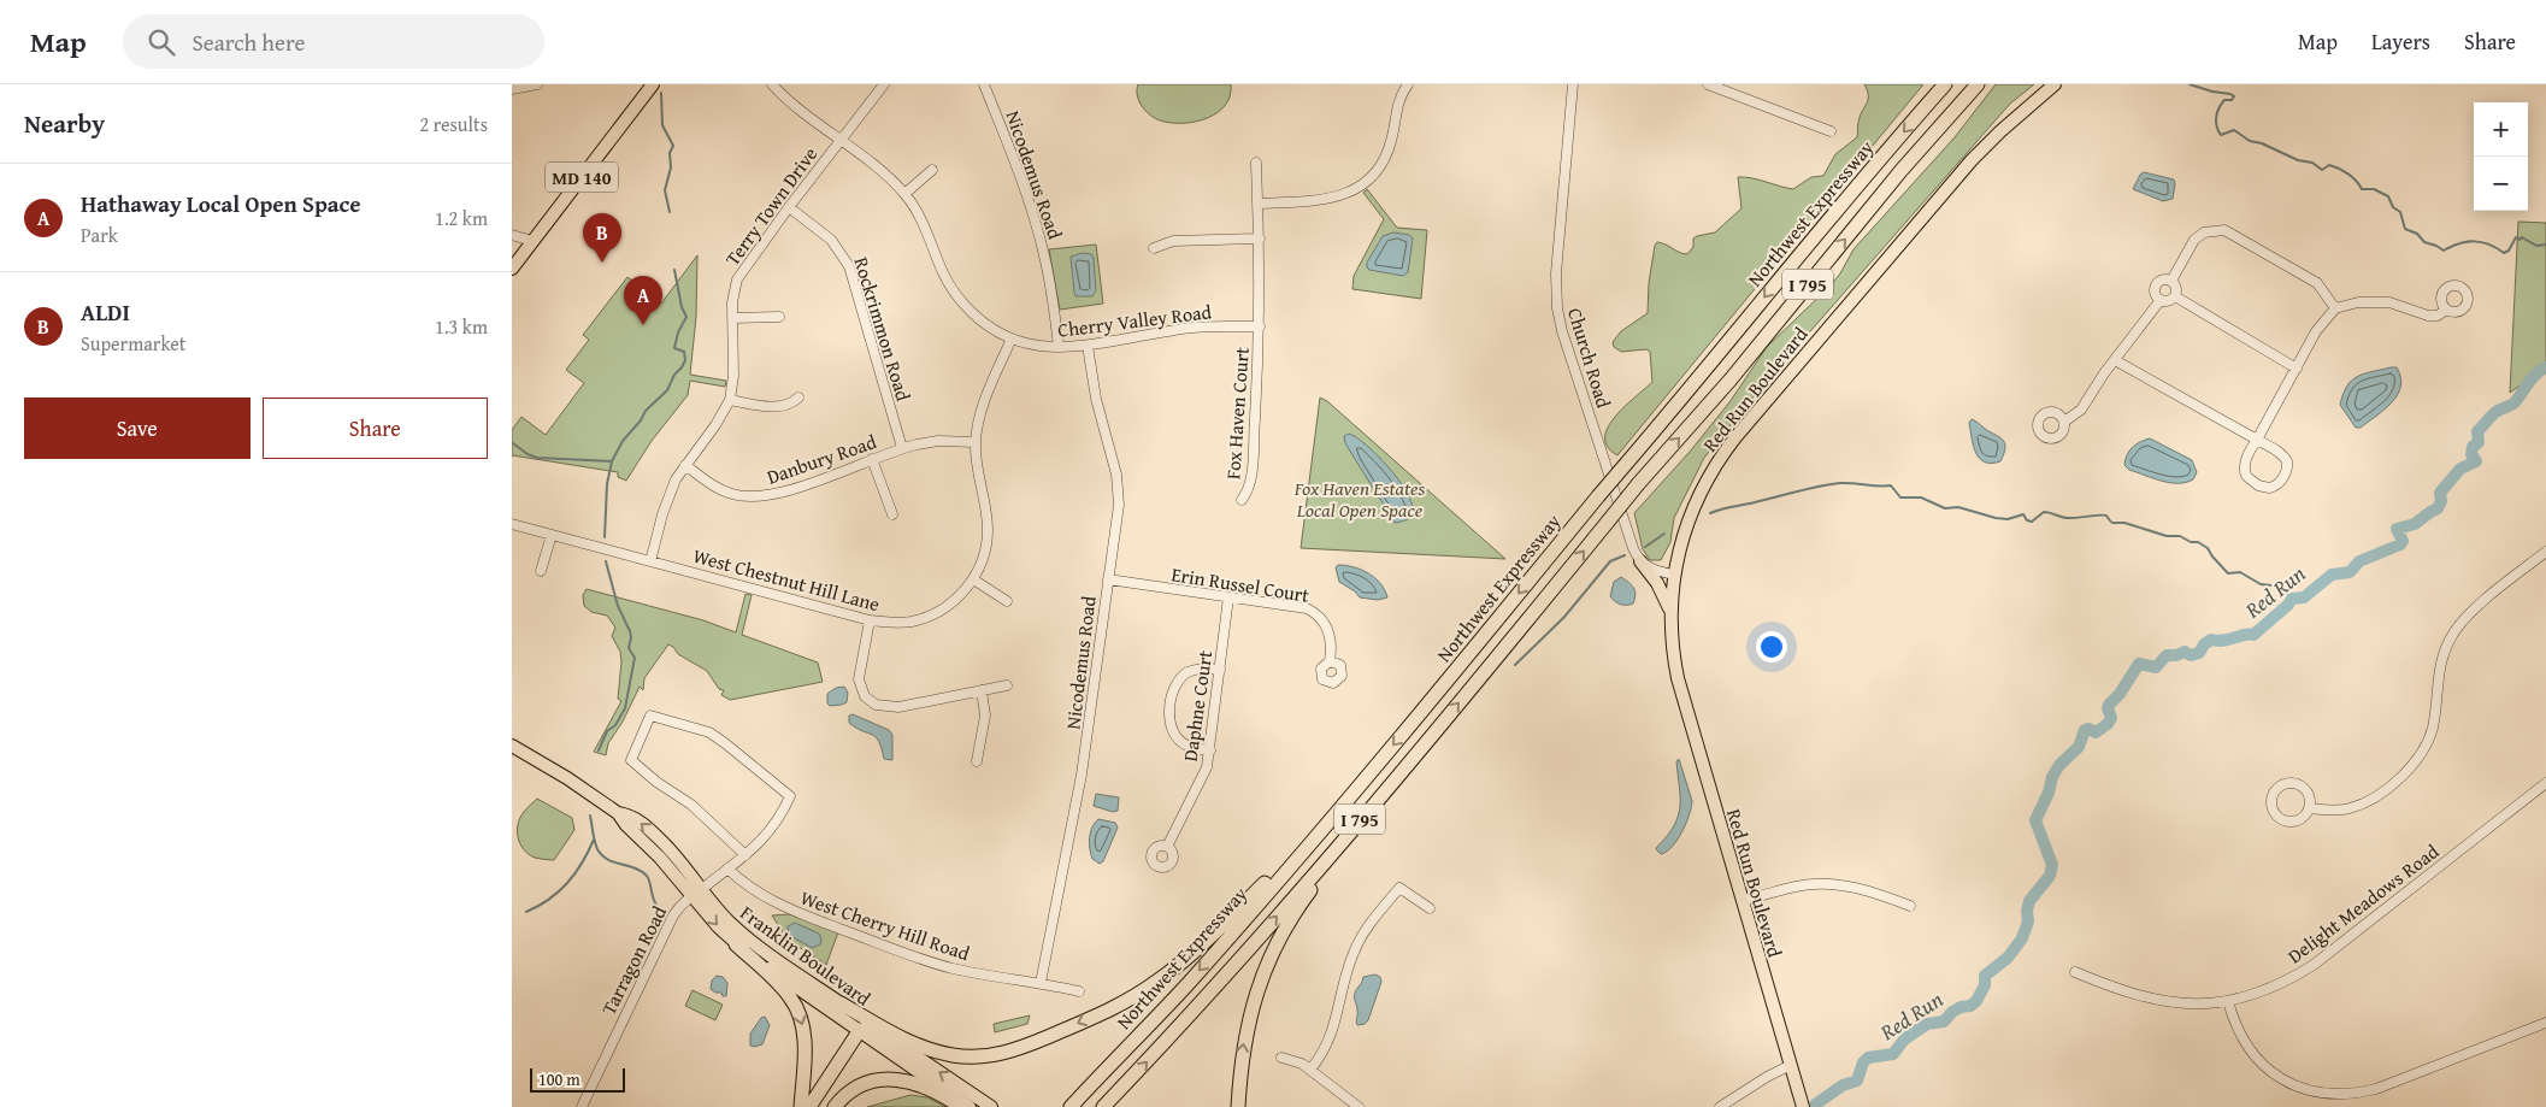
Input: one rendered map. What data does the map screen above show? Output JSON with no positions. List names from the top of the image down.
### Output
{
  "streets": {
    "highway": ["Northwest Expressway", "I 795"],
    "main road": ["MD 140", "Red Run Boulevard", "Franklin Boulevard"],
    "street": [
      "Nicodemus Road",
      "Terry Town Drive",
      "Cherry Valley Road",
      "Rockrimmon Road",
      "Church Road",
      "Fox Haven Court",
      "Danbury Road",
      "West Chestnut Hill Lane",
      "Erin Russel Court",
      "Daphne Court",
      "Delight Meadows Road",
      "West Cherry Hill Road",
      "Tarragon Road"
    ]
  },
  "crossings": [
    ["Nicodemus Road", "Cherry Valley Road"],
    ["Nicodemus Road", "Erin Russel Court"],
    ["Nicodemus Road", "West Cherry Hill Road"],
    ["Terry Town Drive", "Cherry Valley Road"],
    ["Terry Town Drive", "Rockrimmon Road"],
    ["Terry Town Drive", "Danbury Road"],
    ["Terry Town Drive", "West Chestnut Hill Lane"],
    ["Cherry Valley Road", "Fox Haven Court"],
    ["Cherry Valley Road", "West Chestnut Hill Lane"],
    ["Rockrimmon Road", "Danbury Road"],
    ["Danbury Road", "West Chestnut Hill Lane"],
    ["Erin Russel Court", "Daphne Court"],
    ["West Cherry Hill Road", "Tarragon Road"],
    ["Franklin Boulevard", "Tarragon Road"]
  ],
  "water": ["Red Run"],
  "parks": ["Fox Haven Estates Local Open Space"],
  "scale_bar": "100 m",
  "page": {
    "header": "Map",
    "search": "Search here",
    "nav": ["Map", "Layers", "Share"],
    "heading": ["Nearby", "2 results"],
    "map_buttons": ["+", "−"],
    "list": [
      {
        "mark": "A",
        "name": "Hathaway Local Open Space",
        "note": "Park",
        "value": "1.2 km"
      },
      {
        "mark": "B",
        "name": "ALDI",
        "note": "Supermarket",
        "value": "1.3 km"
      }
    ],
    "pins": ["B", "A"],
    "buttons": ["Save", "Share"],
    "scale": "100 m"
  }
}
